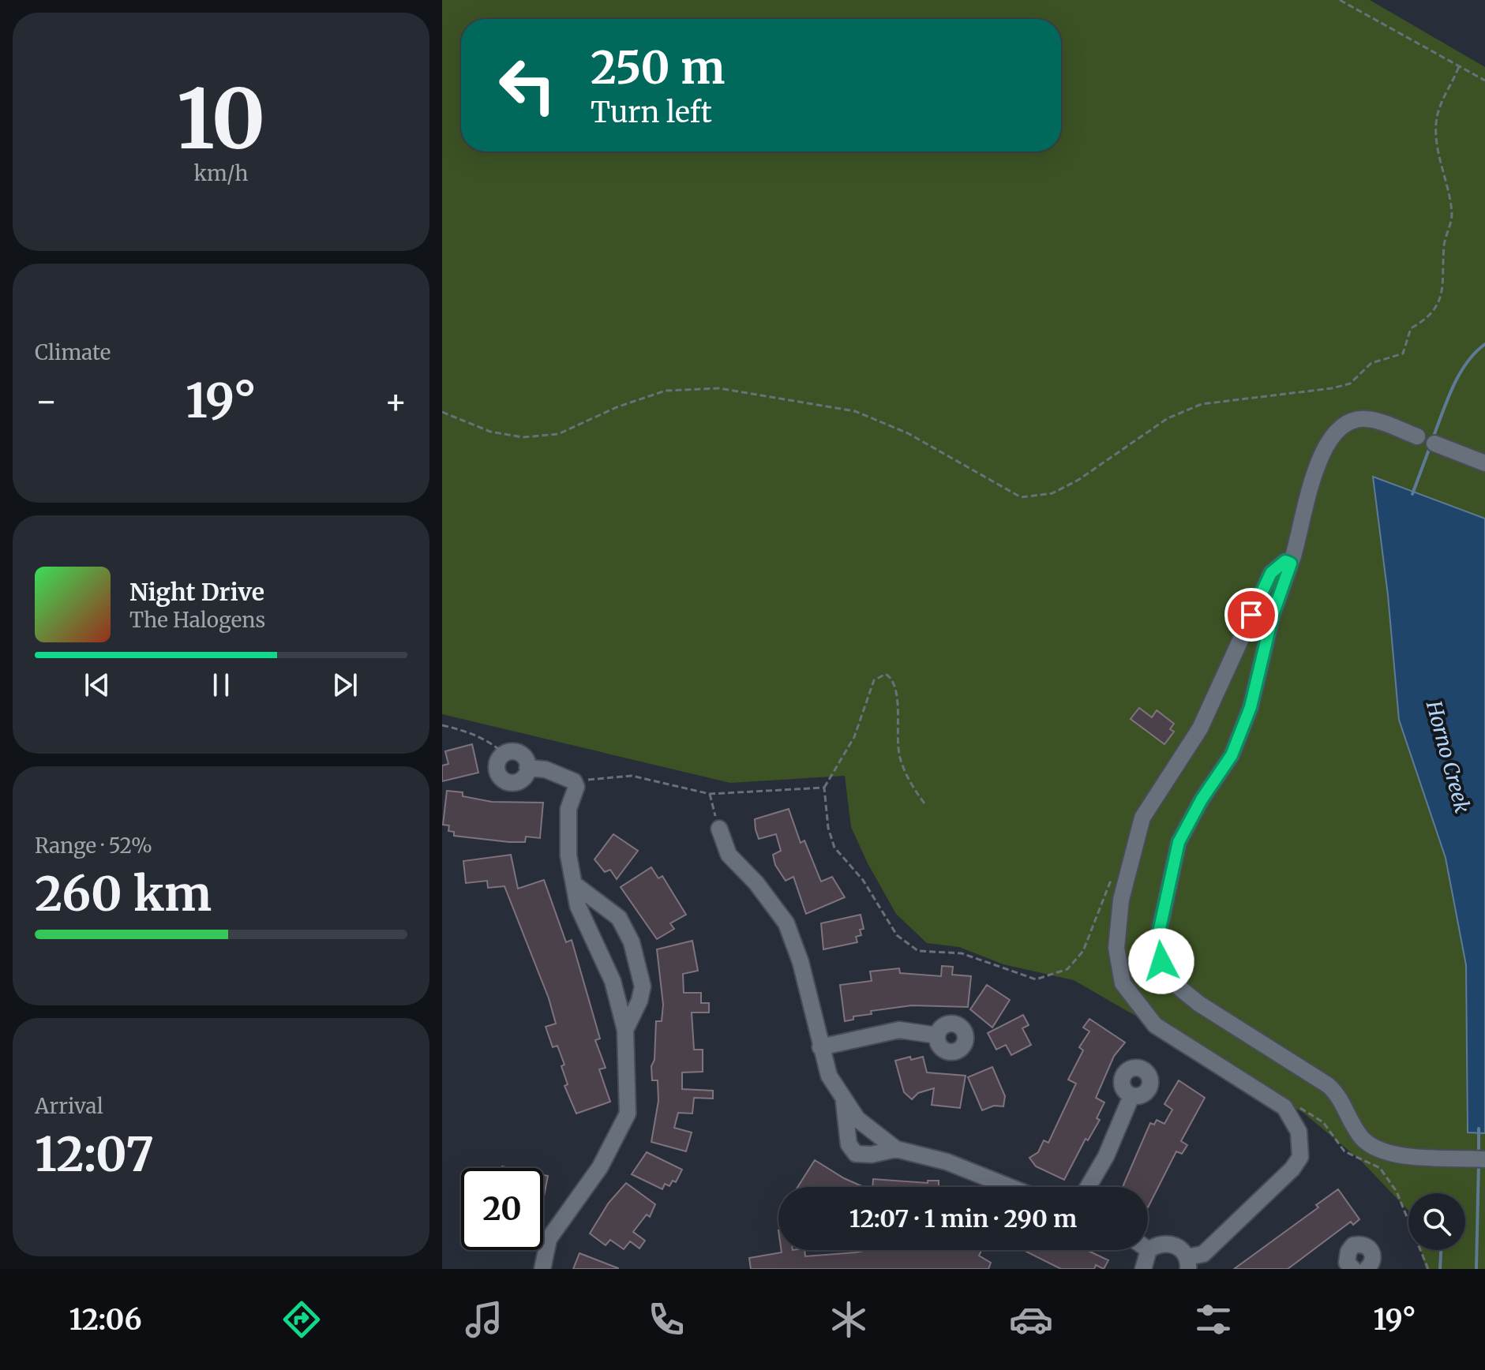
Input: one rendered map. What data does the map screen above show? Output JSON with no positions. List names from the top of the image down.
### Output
{
  "water": ["Horno Creek"],
  "page": {
    "tile": [
      ["10", "km/h"],
      "Climate",
      ["Range · 52%", "260 km"],
      ["Arrival", "12:07"]
    ],
    "turn": ["250 m", "Turn left"],
    "heat": ["−", "19°", "+"],
    "song": ["Night Drive", "The Halogens"],
    "limit": "20",
    "trip": "12:07 · 1 min · 290 m",
    "tabs": ["12:06", "19°"]
  }
}
